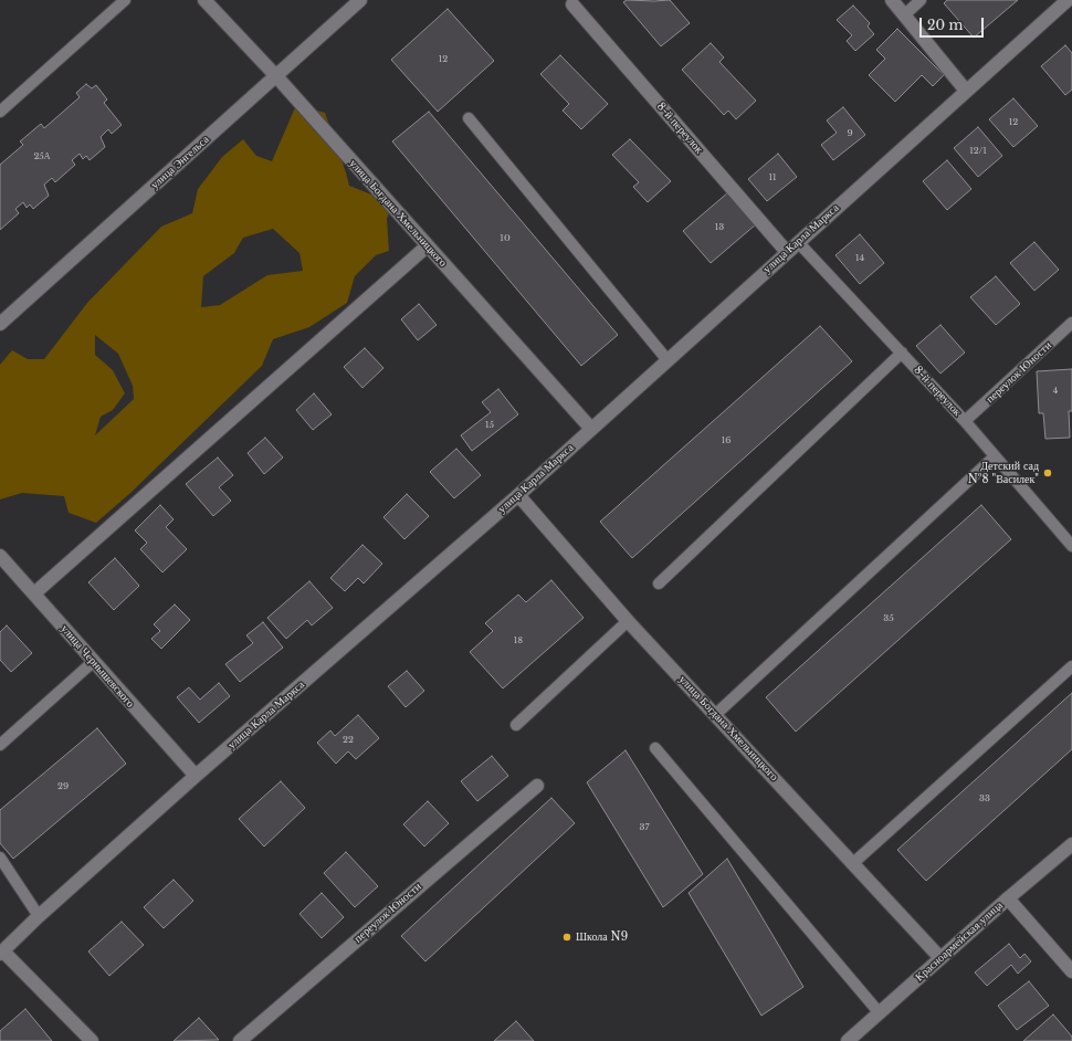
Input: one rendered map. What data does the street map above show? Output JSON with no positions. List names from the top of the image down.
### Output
{
  "streets": {
    "street": [
      "8-й переулок",
      "улица Энгельса",
      "улица Богдана Хмельницкого",
      "улица Карла Маркса",
      "переулок Юности",
      "улица Чернышевского",
      "Красноармейская улица"
    ]
  },
  "crossings": [
    ["8-й переулок", "улица Карла Маркса"],
    ["8-й переулок", "переулок Юности"],
    ["улица Энгельса", "улица Богдана Хмельницкого"],
    ["улица Богдана Хмельницкого", "улица Карла Маркса"],
    ["улица Богдана Хмельницкого", "Красноармейская улица"],
    ["улица Карла Маркса", "улица Чернышевского"]
  ],
  "places": ["Детский сад №8 \"Василек\"", "Школа N9"],
  "house_numbers": [
    "12",
    "12",
    "9",
    "12/1",
    "25А",
    "11",
    "13",
    "10",
    "14",
    "4",
    "15",
    "16",
    "35",
    "18",
    "22",
    "29",
    "33",
    "37"
  ],
  "scale_bar": "20 m"
}
